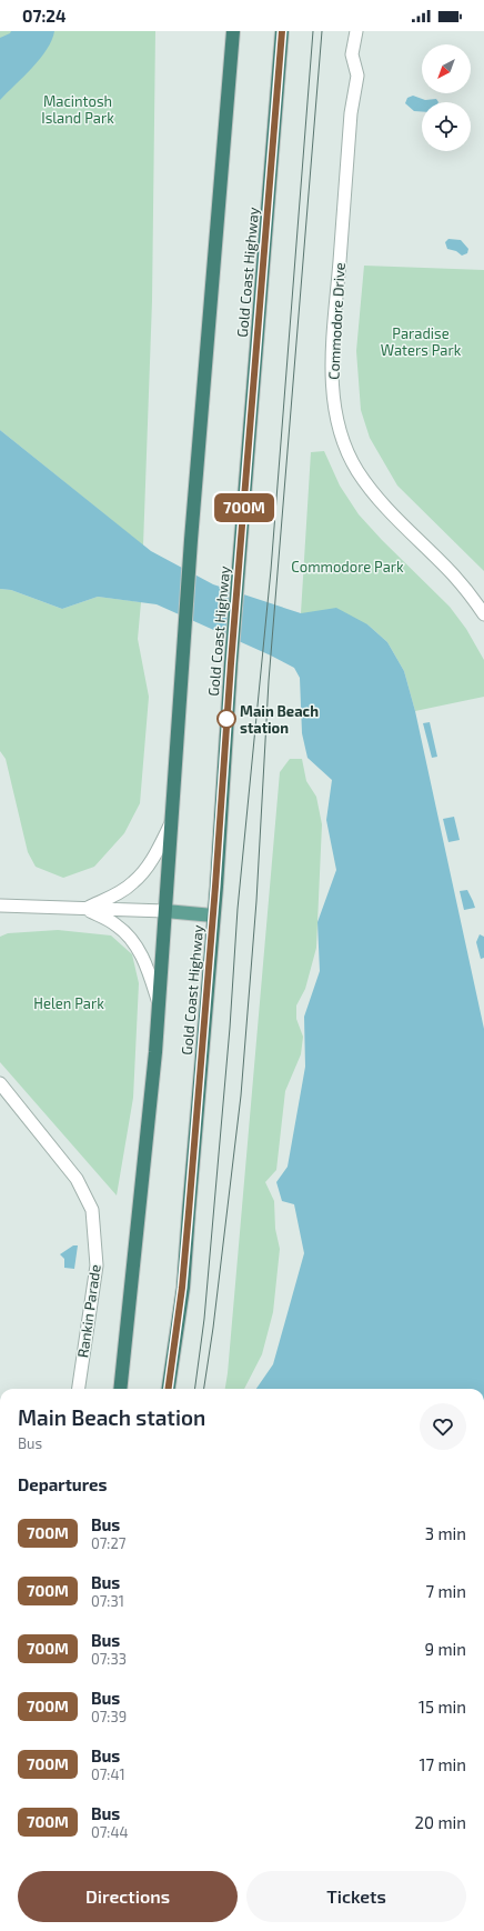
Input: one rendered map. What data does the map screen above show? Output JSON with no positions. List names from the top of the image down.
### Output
{
  "streets": {
    "highway": ["Gold Coast Highway"],
    "street": ["Commodore Drive", "Rankin Parade"]
  },
  "parks": [
    "Macintosh Island Park",
    "Paradise Waters Park",
    "Commodore Park",
    "Helen Park"
  ],
  "places": ["Main Beach station"],
  "lines": ["bus line 700M"],
  "north": "bottom left",
  "page": {
    "status": "07:24",
    "on_map": "700M",
    "heading": [
      ["Main Beach station", "Bus"],
      "Departures"
    ],
    "list": [
      {
        "mark": "700M",
        "name": "Bus",
        "note": "07:27",
        "value": "3 min"
      },
      {
        "mark": "700M",
        "name": "Bus",
        "note": "07:31",
        "value": "7 min"
      },
      {
        "mark": "700M",
        "name": "Bus",
        "note": "07:33",
        "value": "9 min"
      },
      {
        "mark": "700M",
        "name": "Bus",
        "note": "07:39",
        "value": "15 min"
      },
      {
        "mark": "700M",
        "name": "Bus",
        "note": "07:41",
        "value": "17 min"
      },
      {
        "mark": "700M",
        "name": "Bus",
        "note": "07:44",
        "value": "20 min"
      }
    ],
    "buttons": ["Directions", "Tickets"]
  }
}
